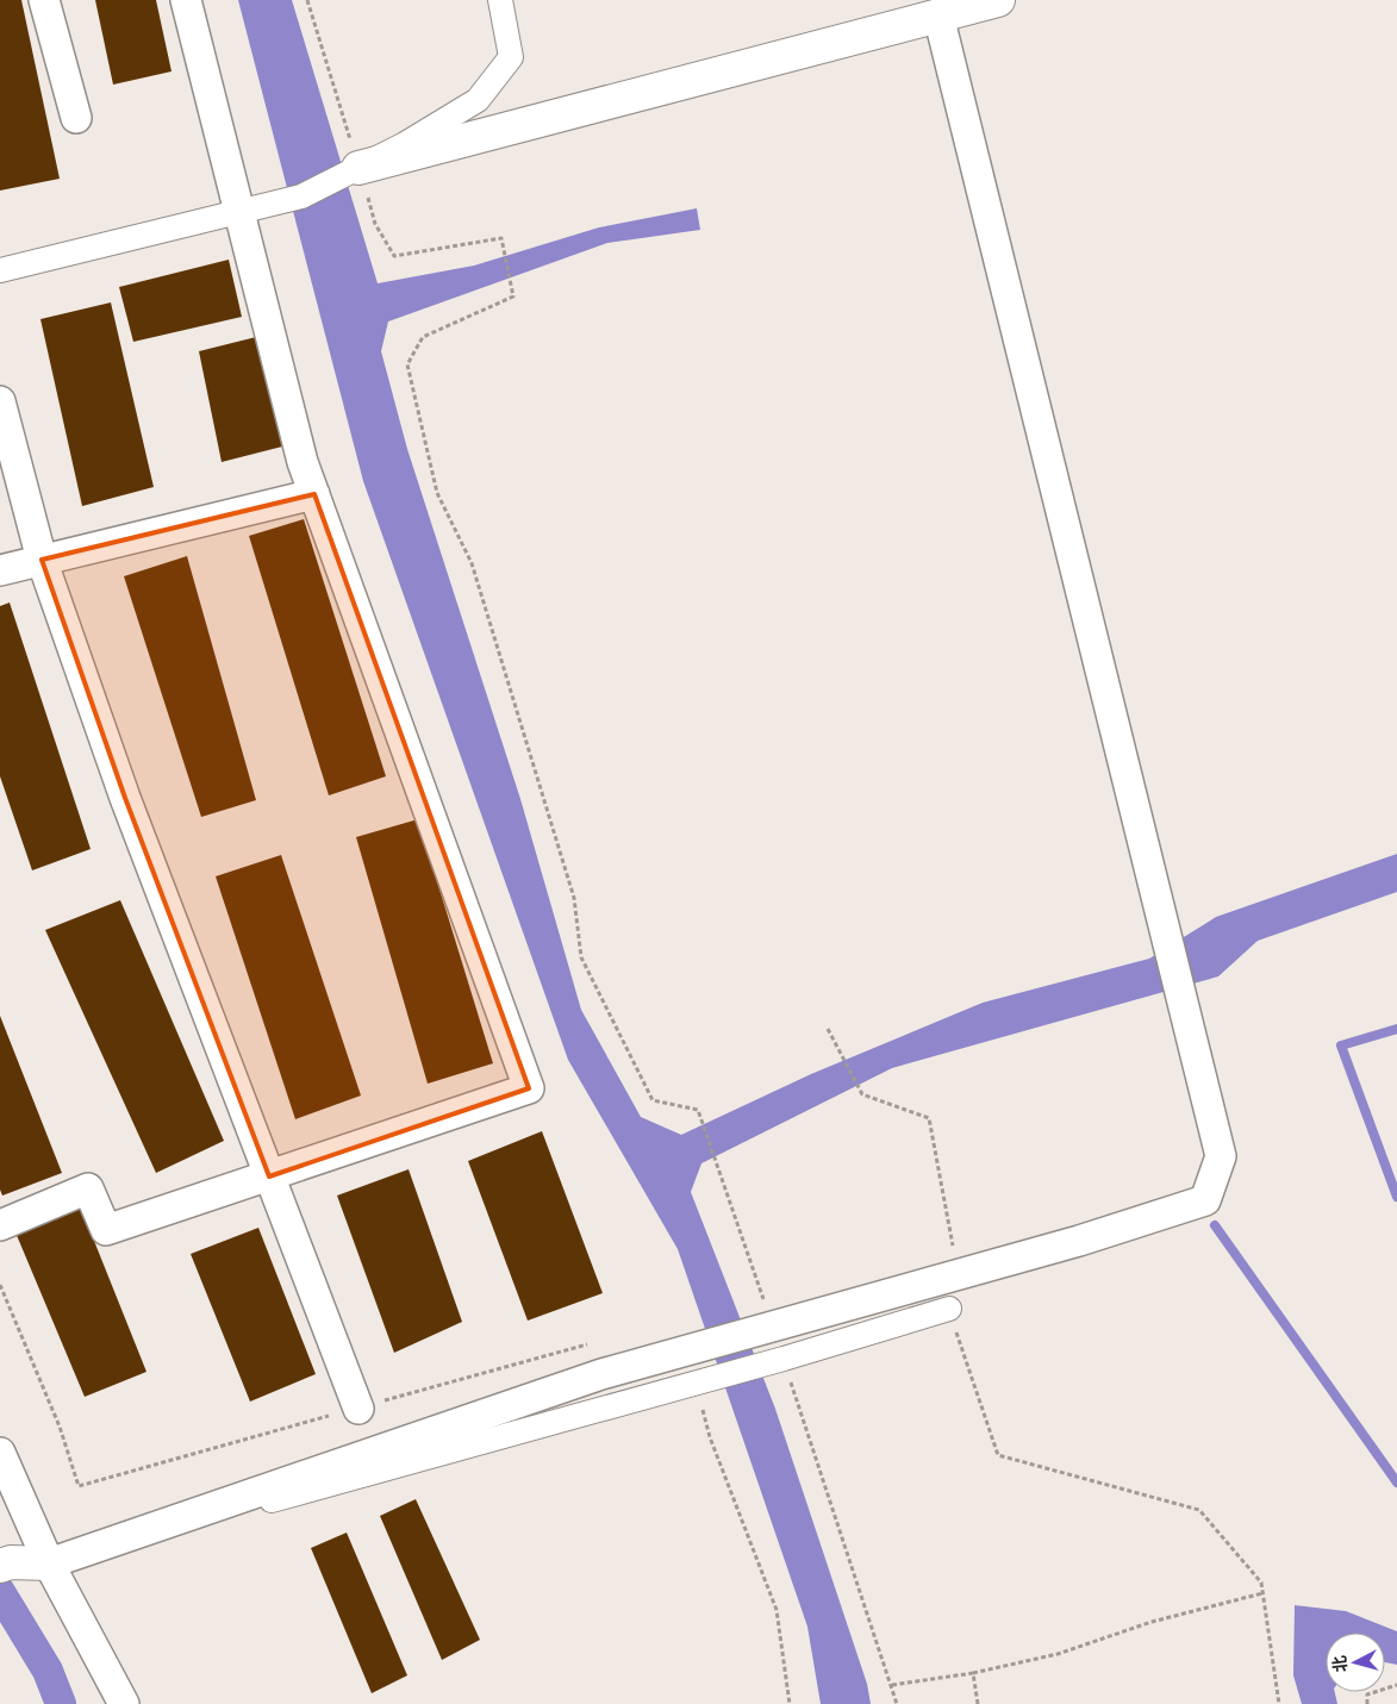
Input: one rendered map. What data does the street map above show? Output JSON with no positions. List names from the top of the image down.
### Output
{
  "north": "left"
}
